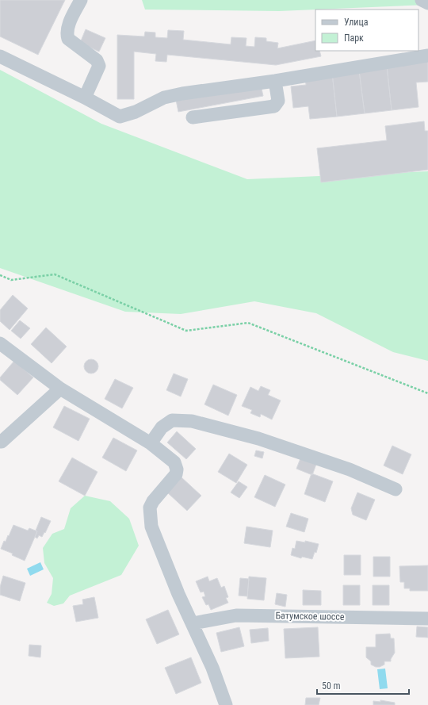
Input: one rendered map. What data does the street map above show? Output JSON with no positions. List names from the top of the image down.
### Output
{
  "streets": {
    "street": ["Батумское шоссе"]
  },
  "legend": ["Улица", "Парк"],
  "scale_bar": "50 m"
}
